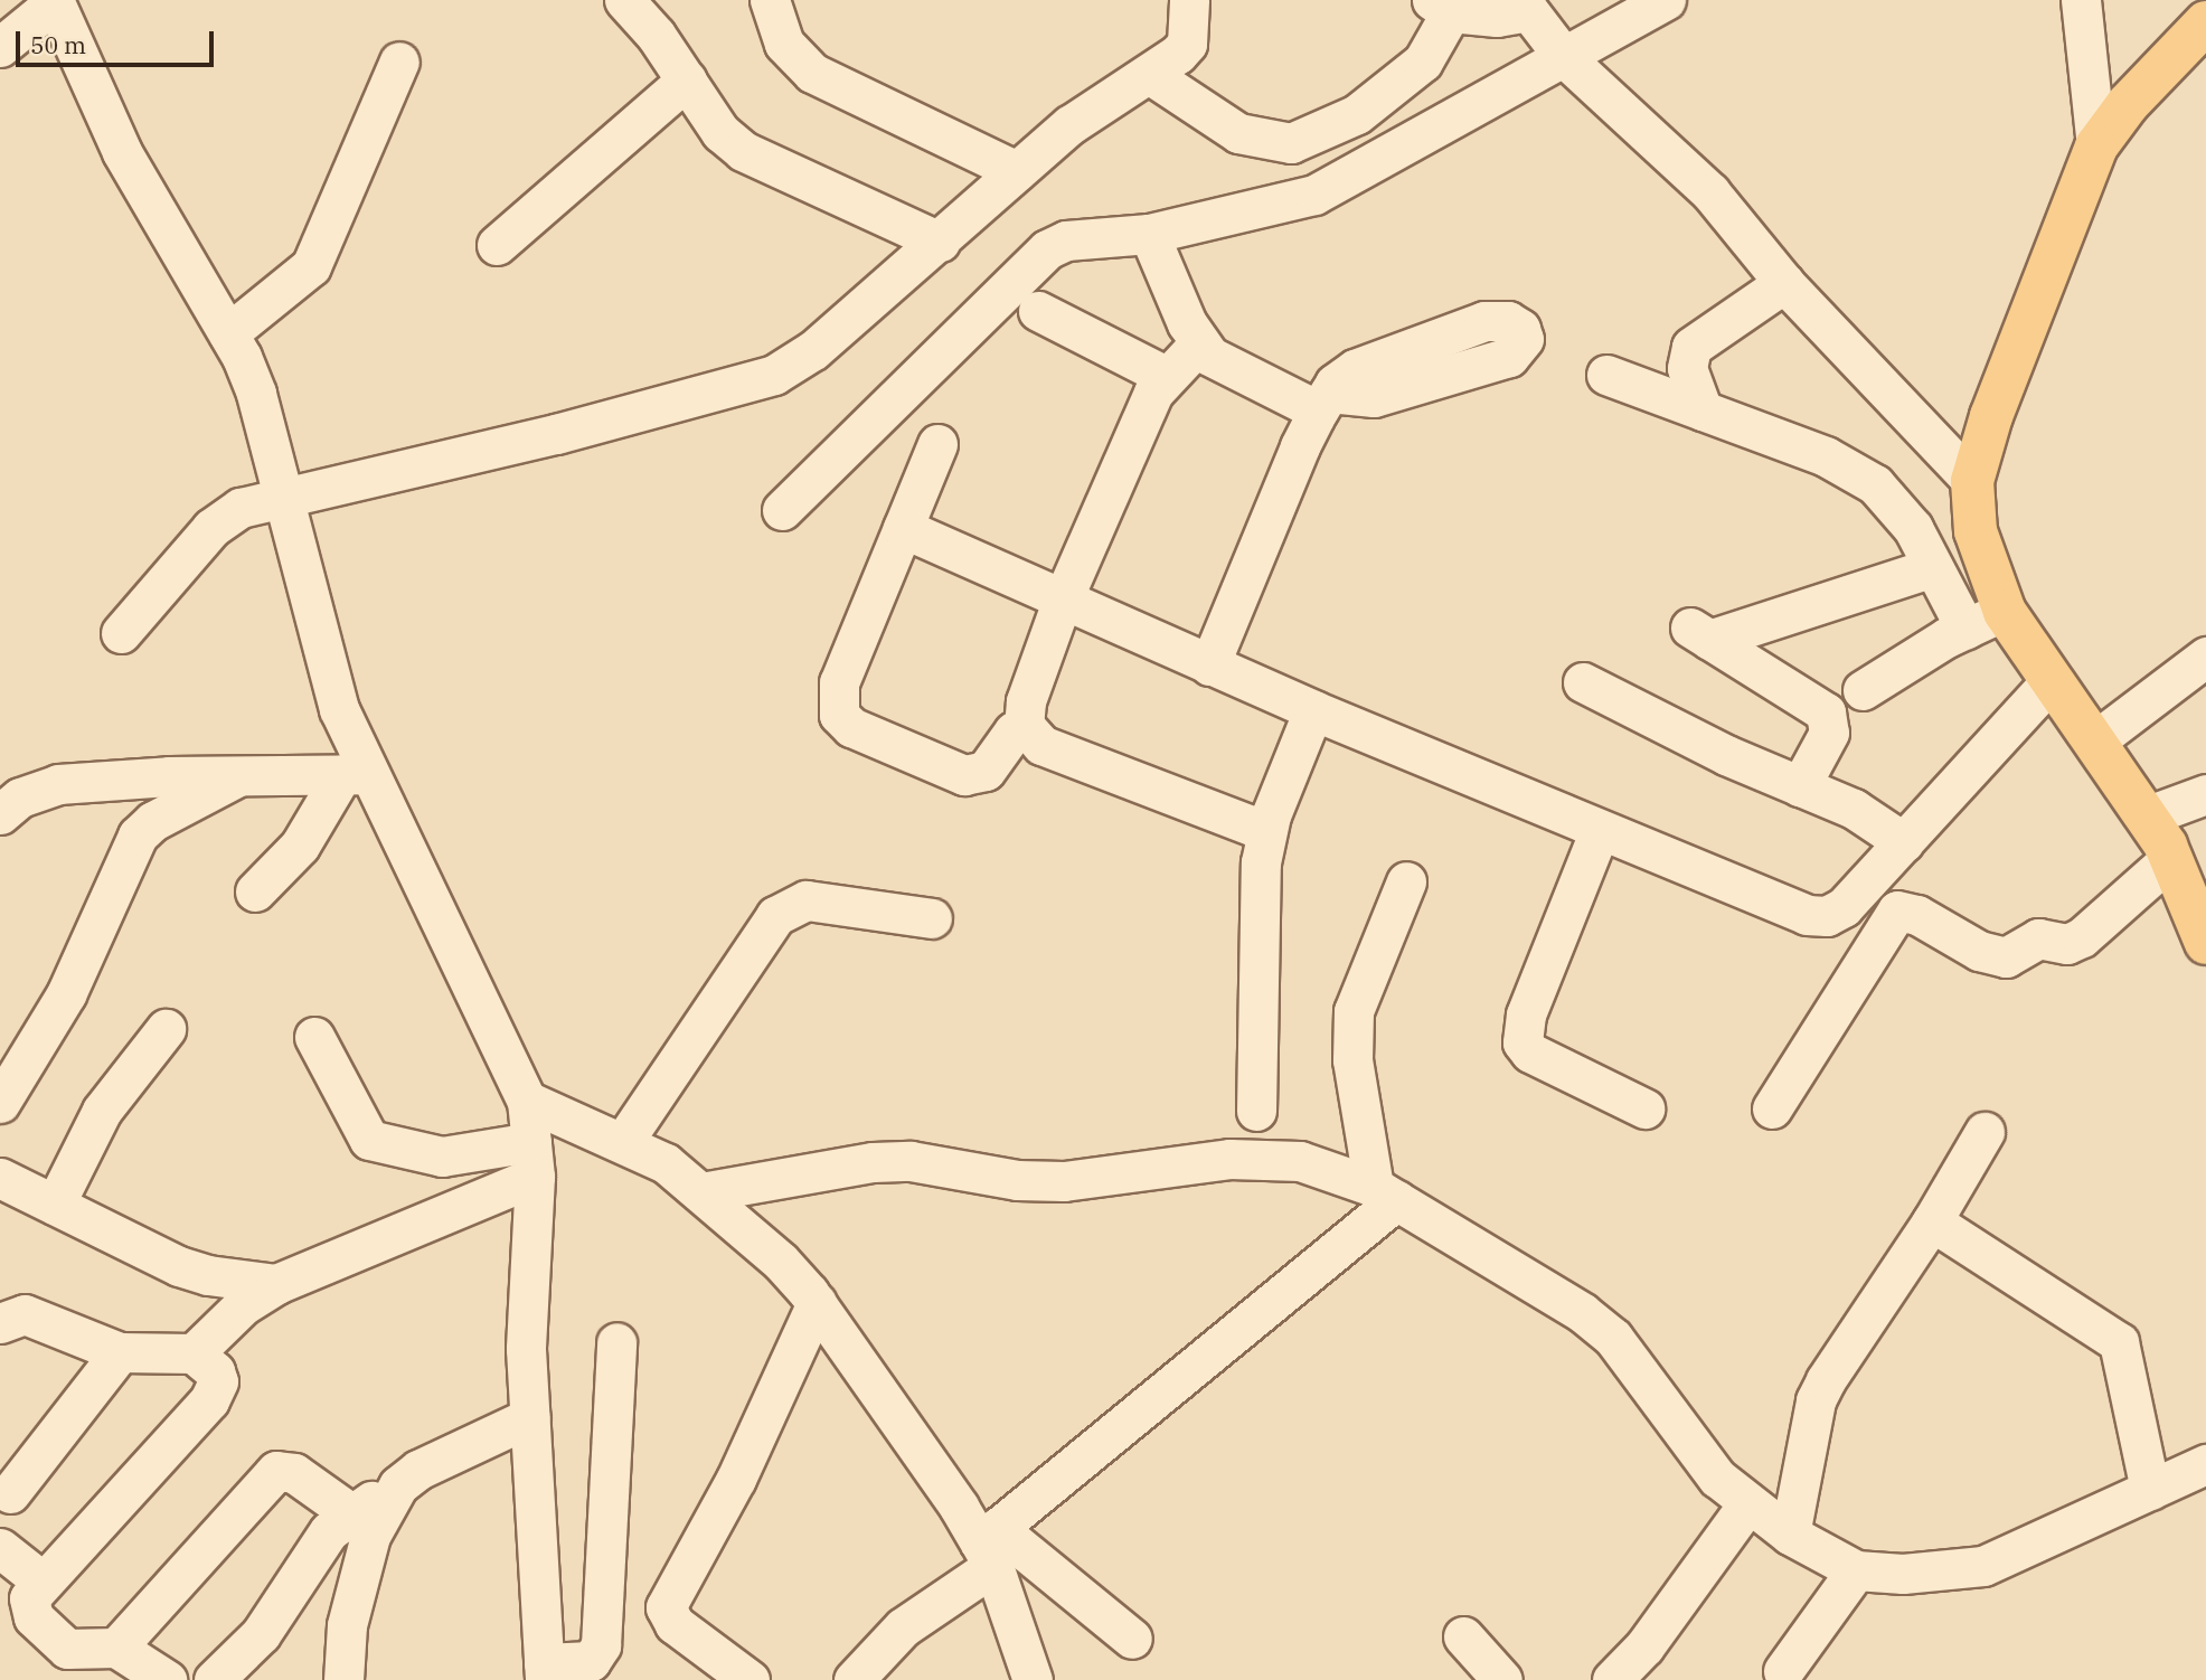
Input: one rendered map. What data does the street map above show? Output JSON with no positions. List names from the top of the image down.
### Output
{
  "scale_bar": "50 m"
}
